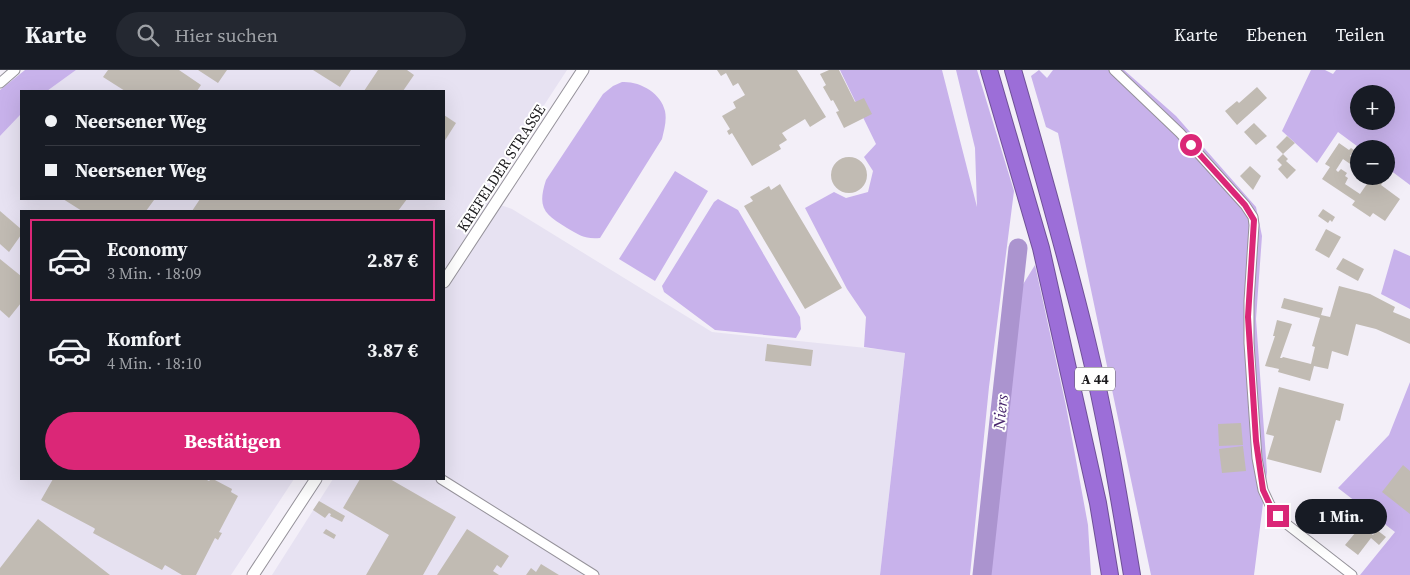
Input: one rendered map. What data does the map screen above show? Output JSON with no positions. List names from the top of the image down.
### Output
{
  "streets": {
    "highway": ["A 44"],
    "street": ["KREFELDER STRASSE"]
  },
  "water": ["Niers"],
  "page": {
    "header": "Karte",
    "search": "Hier suchen",
    "nav": ["Karte", "Ebenen", "Teilen"],
    "map_buttons": ["+", "−"],
    "banner": ["Neersener Weg", "Neersener Weg"],
    "list": [
      {
        "name": "Economy",
        "note": "3 Min. · 18:09",
        "value": "2.87 €"
      },
      {
        "name": "Komfort",
        "note": "4 Min. · 18:10",
        "value": "3.87 €"
      }
    ],
    "buttons": "Bestätigen",
    "bubble": "1 Min."
  }
}
